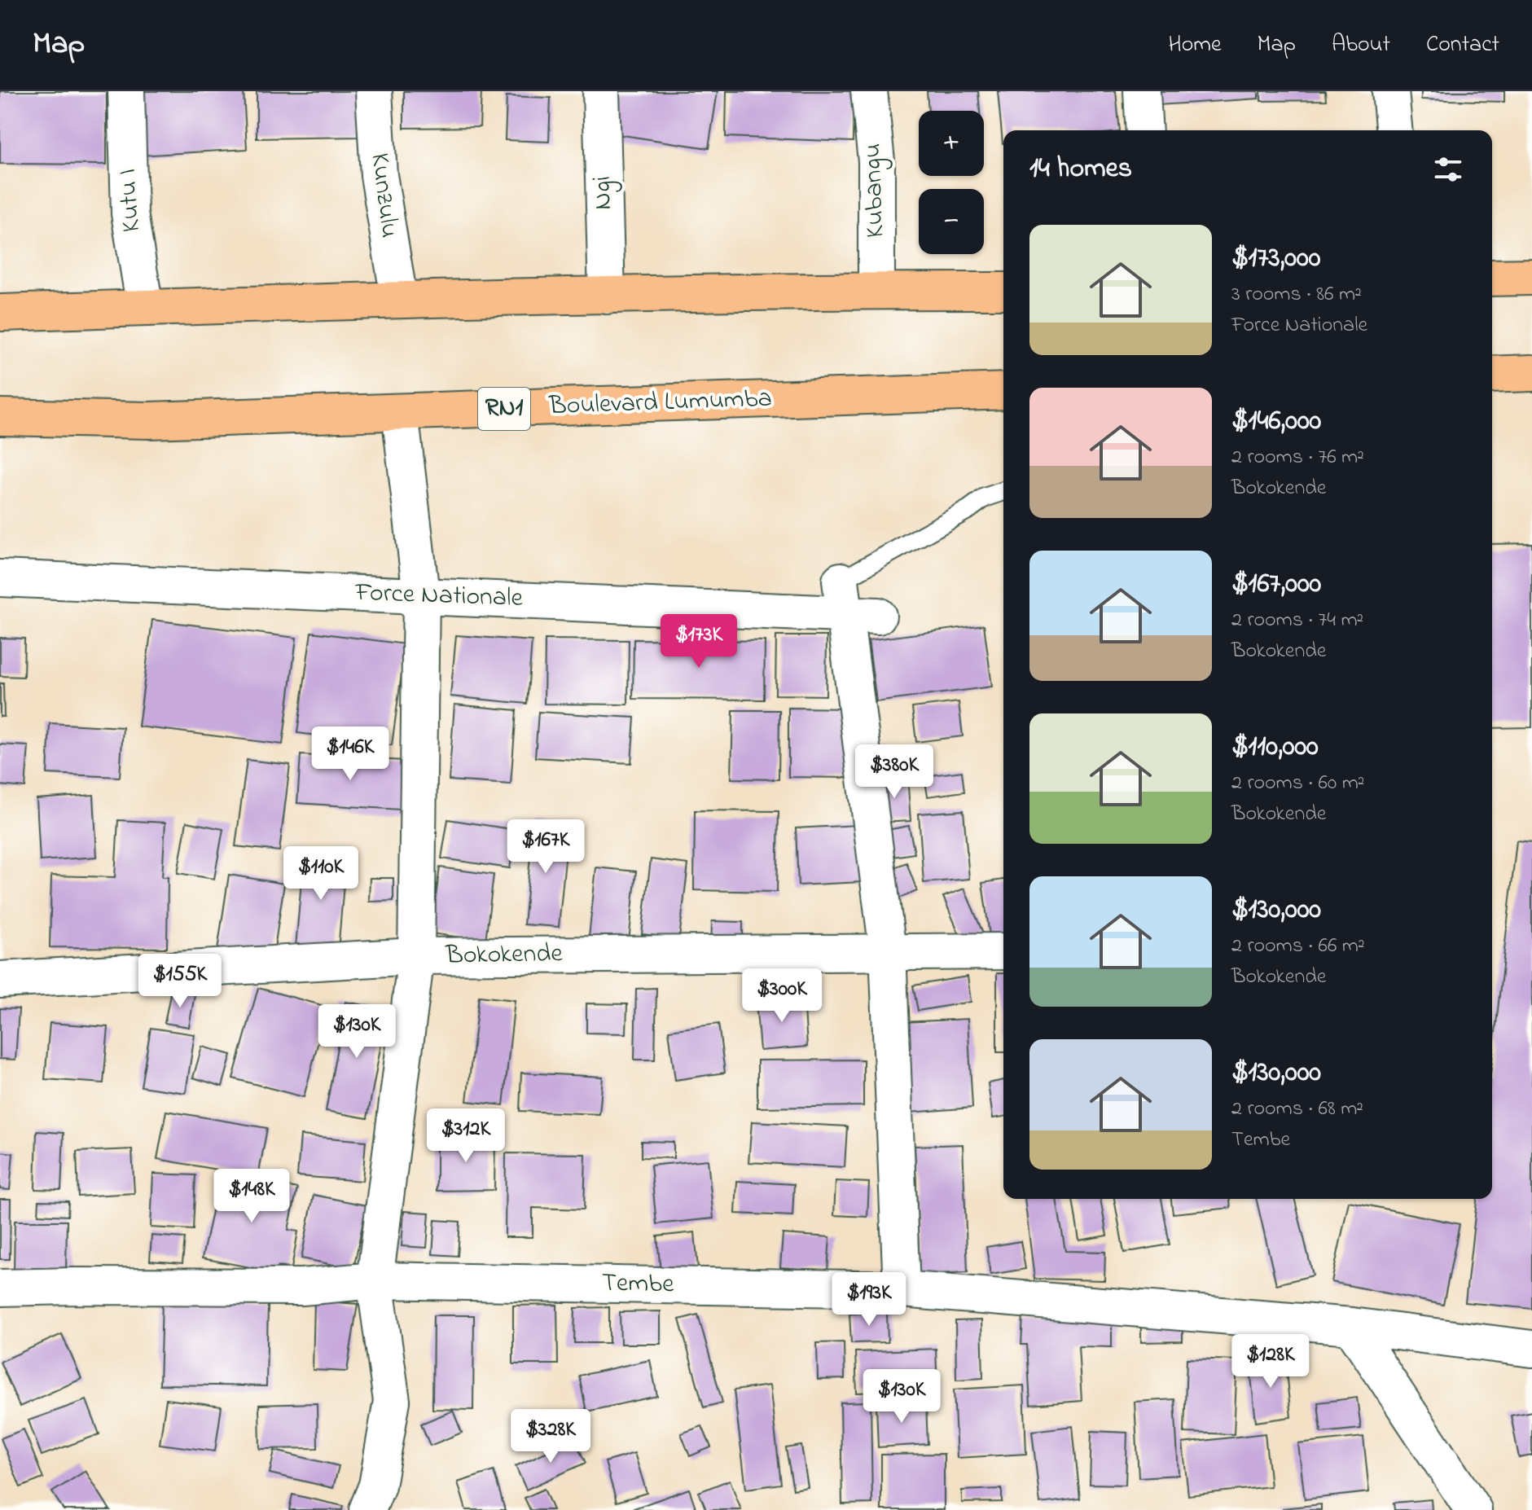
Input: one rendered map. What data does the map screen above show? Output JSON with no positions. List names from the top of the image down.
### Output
{
  "streets": {
    "highway": ["Boulevard Lumumba", "RN1"],
    "street": [
      "Kubangu",
      "Ngi",
      "Kunzulu",
      "Kutu I",
      "Force Nationale",
      "Bokokende",
      "Tembe"
    ]
  },
  "page": {
    "header": "Map",
    "nav": [
      "Home",
      "Map",
      "About",
      "Contact"
    ],
    "map_buttons": ["+", "−"],
    "heading": "14 homes",
    "list": [
      {
        "name": "$173,000",
        "note": "3 rooms · 86 m² · Force Nationale"
      },
      {
        "name": "$146,000",
        "note": "2 rooms · 76 m² · Bokokende"
      },
      {
        "name": "$167,000",
        "note": "2 rooms · 74 m² · Bokokende"
      },
      {
        "name": "$110,000",
        "note": "2 rooms · 60 m² · Bokokende"
      },
      {
        "name": "$130,000",
        "note": "2 rooms · 66 m² · Bokokende"
      },
      {
        "name": "$130,000",
        "note": "2 rooms · 68 m² · Tembe"
      }
    ],
    "price": [
      "$173K",
      "$146K",
      "$380K",
      "$167K",
      "$110K",
      "$155K",
      "$300K",
      "$130K",
      "$312K",
      "$148K",
      "$193K",
      "$128K",
      "$130K",
      "$328K"
    ]
  }
}
